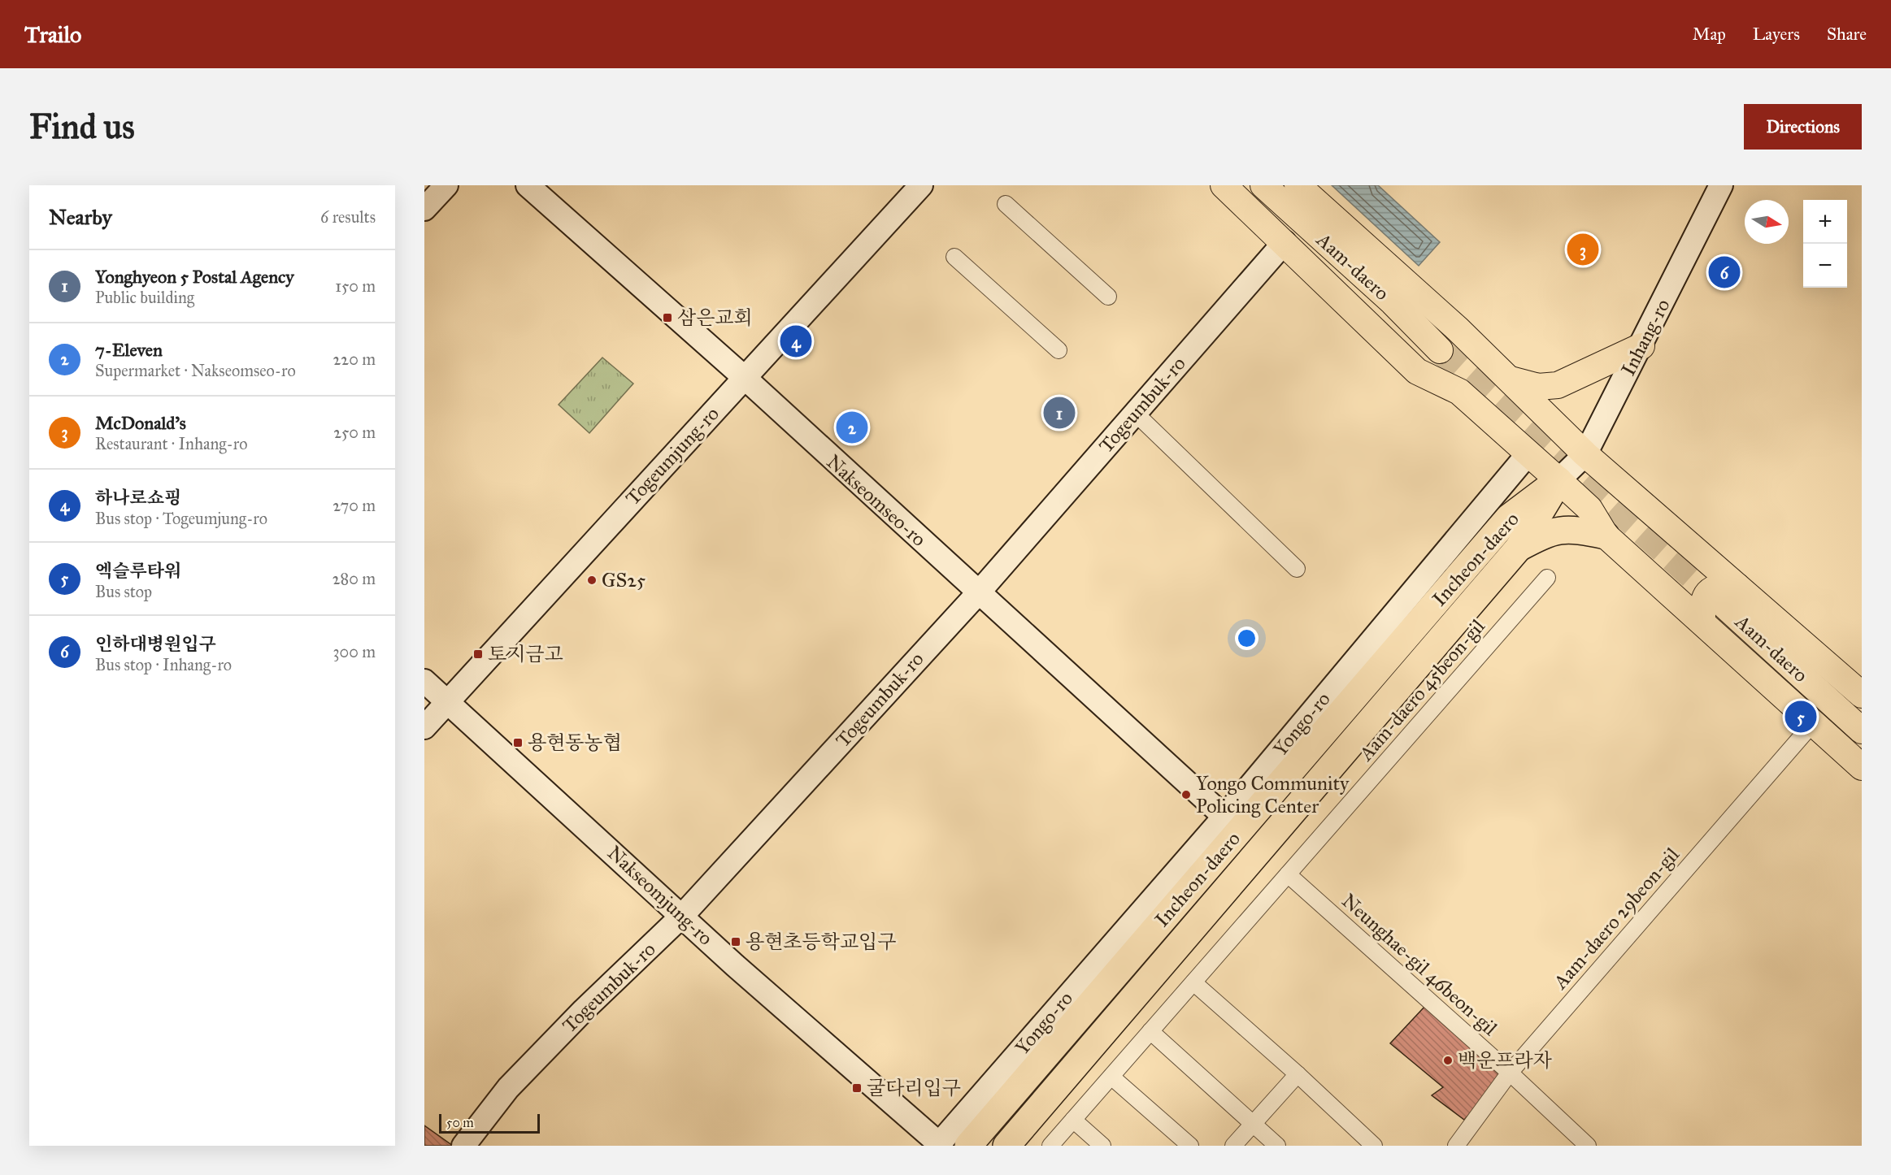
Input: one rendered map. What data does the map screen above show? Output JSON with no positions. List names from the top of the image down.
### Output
{
  "streets": {
    "highway": ["Incheon-daero"],
    "main road": ["Aam-daero"],
    "street": [
      "Inhang-ro",
      "Togeumbuk-ro",
      "Togeumjung-ro",
      "Nakseomseo-ro",
      "Aam-daero 45beon-gil",
      "Yongo-ro",
      "Nakseomjung-ro",
      "Aam-daero 29beon-gil",
      "Neunghae-gil 46beon-gil"
    ]
  },
  "crossings": [
    ["Inhang-ro", "Incheon-daero"],
    ["Togeumbuk-ro", "Nakseomseo-ro"],
    ["Togeumbuk-ro", "Nakseomjung-ro"],
    ["Togeumjung-ro", "Nakseomseo-ro"],
    ["Togeumjung-ro", "Nakseomjung-ro"],
    ["Nakseomseo-ro", "Yongo-ro"],
    ["Aam-daero 45beon-gil", "Neunghae-gil 46beon-gil"],
    ["Yongo-ro", "Nakseomjung-ro"],
    ["Aam-daero 29beon-gil", "Neunghae-gil 46beon-gil"]
  ],
  "places": {
    "transit": [
      "삼은교회",
      "토지금고",
      "용현동농협",
      "용현초등학교입구",
      "굴다리입구"
    ],
    "other": ["GS25", "Yongo Community Policing Center", "백운프라자"]
  },
  "scale_bar": "50 m",
  "north": "right",
  "page": {
    "header": "Trailo",
    "nav": ["Map", "Layers", "Share"],
    "buttons": "Directions",
    "title": "Find us",
    "heading": ["Nearby", "6 results"],
    "map_buttons": ["+", "−"],
    "pins": [
      "3",
      "6",
      "4",
      "1",
      "2",
      "5"
    ],
    "list": [
      {
        "mark": "1",
        "name": "Yonghyeon 5 Postal Agency",
        "note": "Public building",
        "value": "150 m"
      },
      {
        "mark": "2",
        "name": "7-Eleven",
        "note": "Supermarket · Nakseomseo-ro",
        "value": "220 m"
      },
      {
        "mark": "3",
        "name": "McDonald's",
        "note": "Restaurant · Inhang-ro",
        "value": "250 m"
      },
      {
        "mark": "4",
        "name": "하나로쇼핑",
        "note": "Bus stop · Togeumjung-ro",
        "value": "270 m"
      },
      {
        "mark": "5",
        "name": "엑슬루타워",
        "note": "Bus stop",
        "value": "280 m"
      },
      {
        "mark": "6",
        "name": "인하대병원입구",
        "note": "Bus stop · Inhang-ro",
        "value": "300 m"
      }
    ],
    "scale": "50 m"
  }
}
